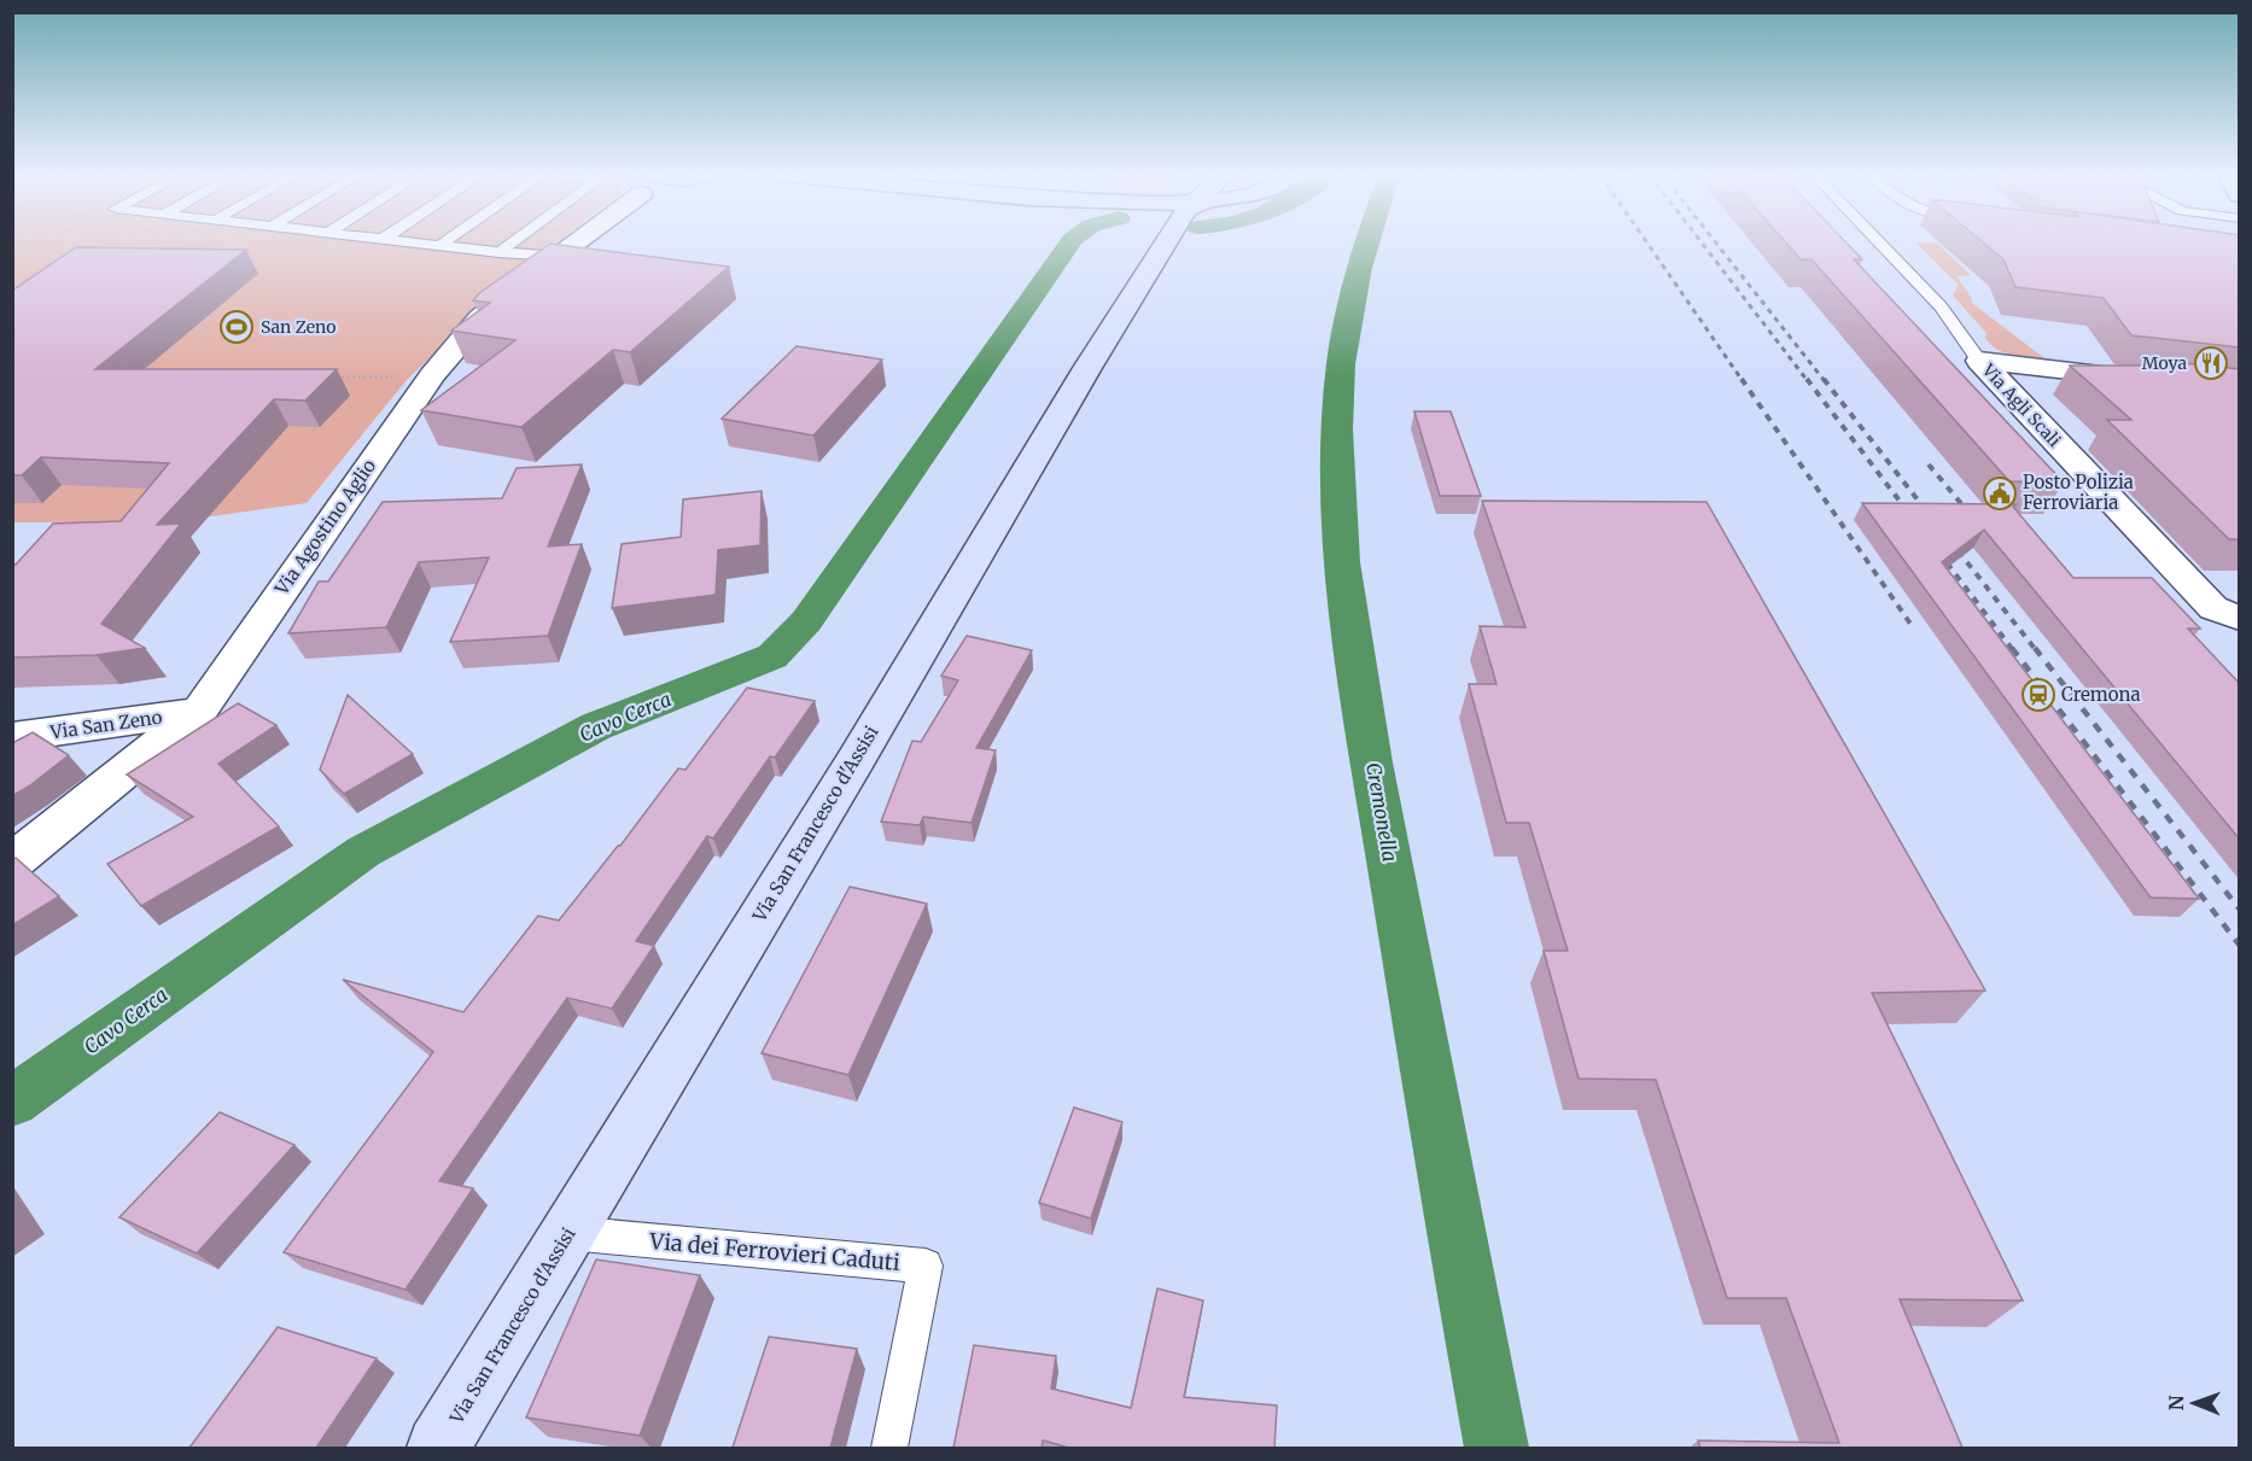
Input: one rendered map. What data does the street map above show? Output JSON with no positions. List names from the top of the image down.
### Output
{
  "streets": {
    "street": [
      "Via Agli Scali",
      "Via Agostino Aglio",
      "Via San Zeno",
      "Via San Francesco d'Assisi"
    ],
    "lane": ["Via dei Ferrovieri Caduti"]
  },
  "crossings": [
    ["Via Agostino Aglio", "Via San Zeno"],
    ["Via San Francesco d'Assisi", "Via dei Ferrovieri Caduti"]
  ],
  "water": ["Cavo Cerca", "Cremonella"],
  "places": {
    "sports": ["San Zeno"],
    "restaurant": ["Moya"],
    "public building": ["Posto Polizia Ferroviaria"],
    "station": ["Cremona"]
  },
  "north": "left"
}
